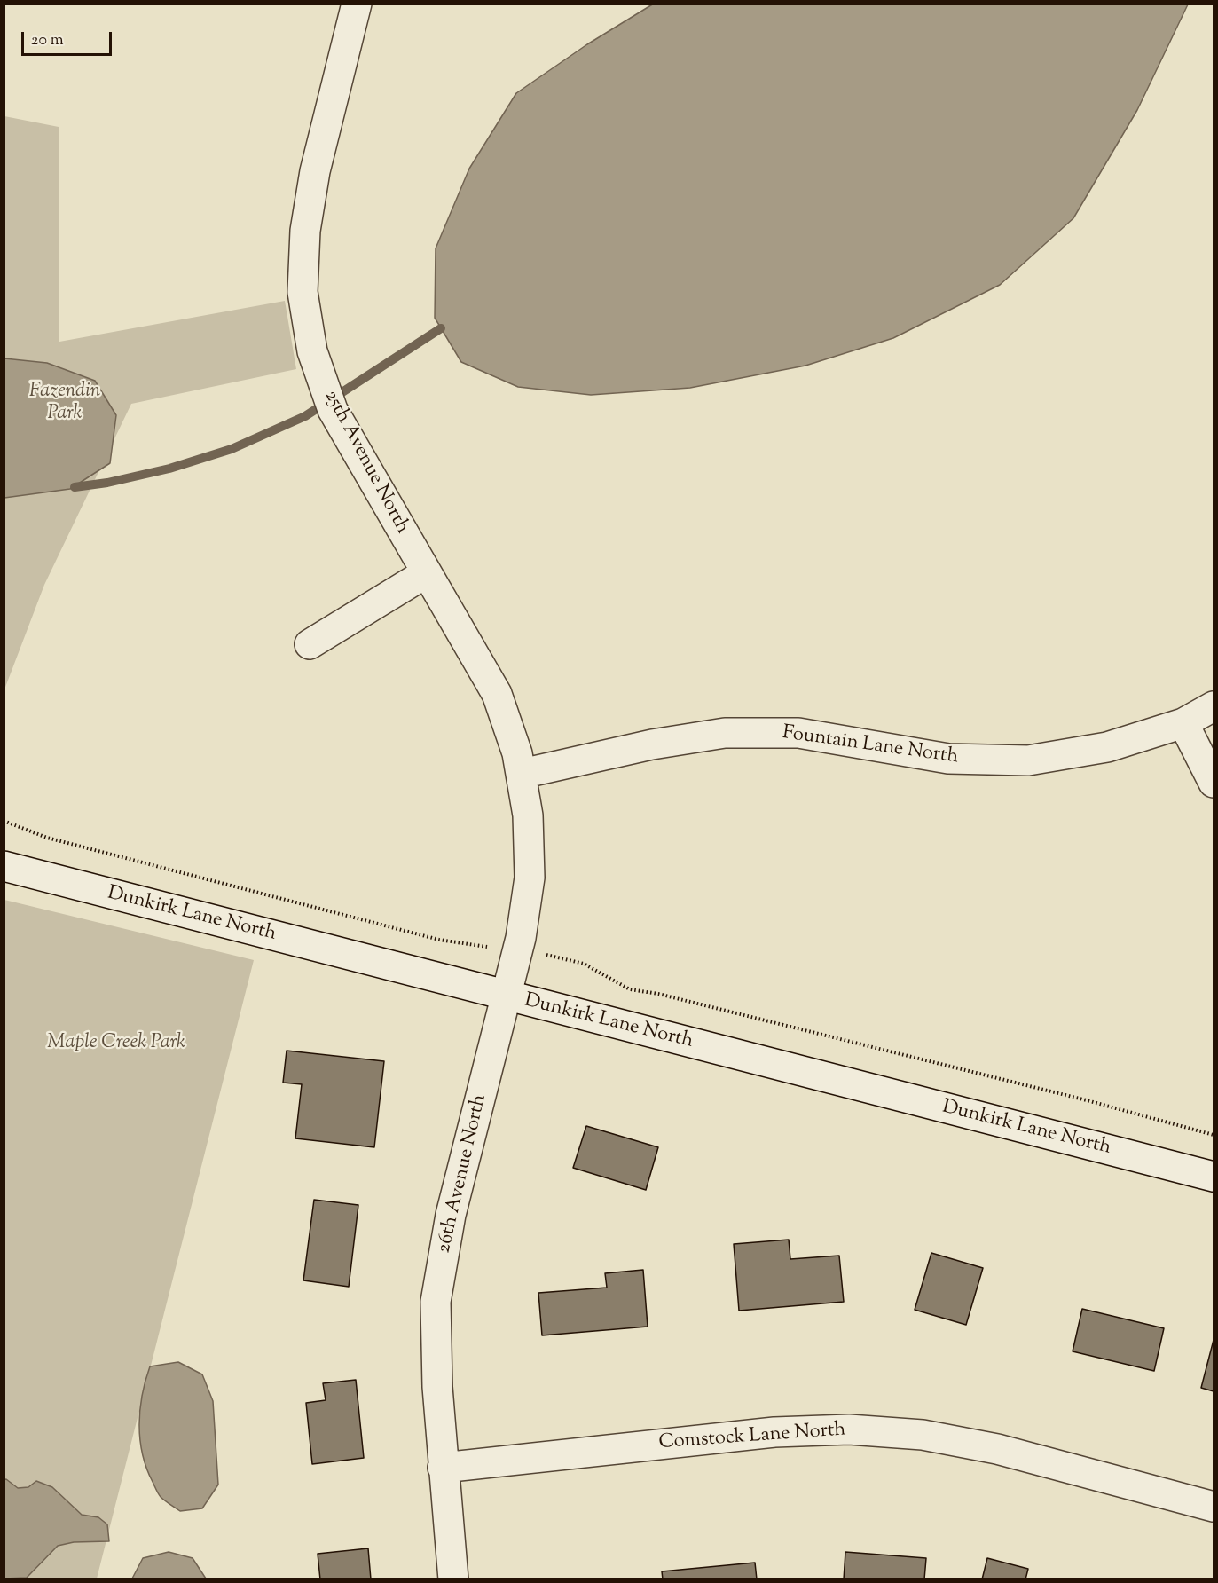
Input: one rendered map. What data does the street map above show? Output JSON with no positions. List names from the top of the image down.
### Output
{
  "streets": {
    "street": [
      "25th Avenue North",
      "Fountain Lane North",
      "Dunkirk Lane North",
      "26th Avenue North",
      "Comstock Lane North"
    ]
  },
  "crossings": [
    ["25th Avenue North", "Fountain Lane North"],
    ["25th Avenue North", "26th Avenue North"],
    ["Fountain Lane North", "26th Avenue North"],
    ["Dunkirk Lane North", "26th Avenue North"],
    ["26th Avenue North", "Comstock Lane North"]
  ],
  "parks": ["Fazendin Park", "Maple Creek Park"],
  "scale_bar": "20 m"
}
